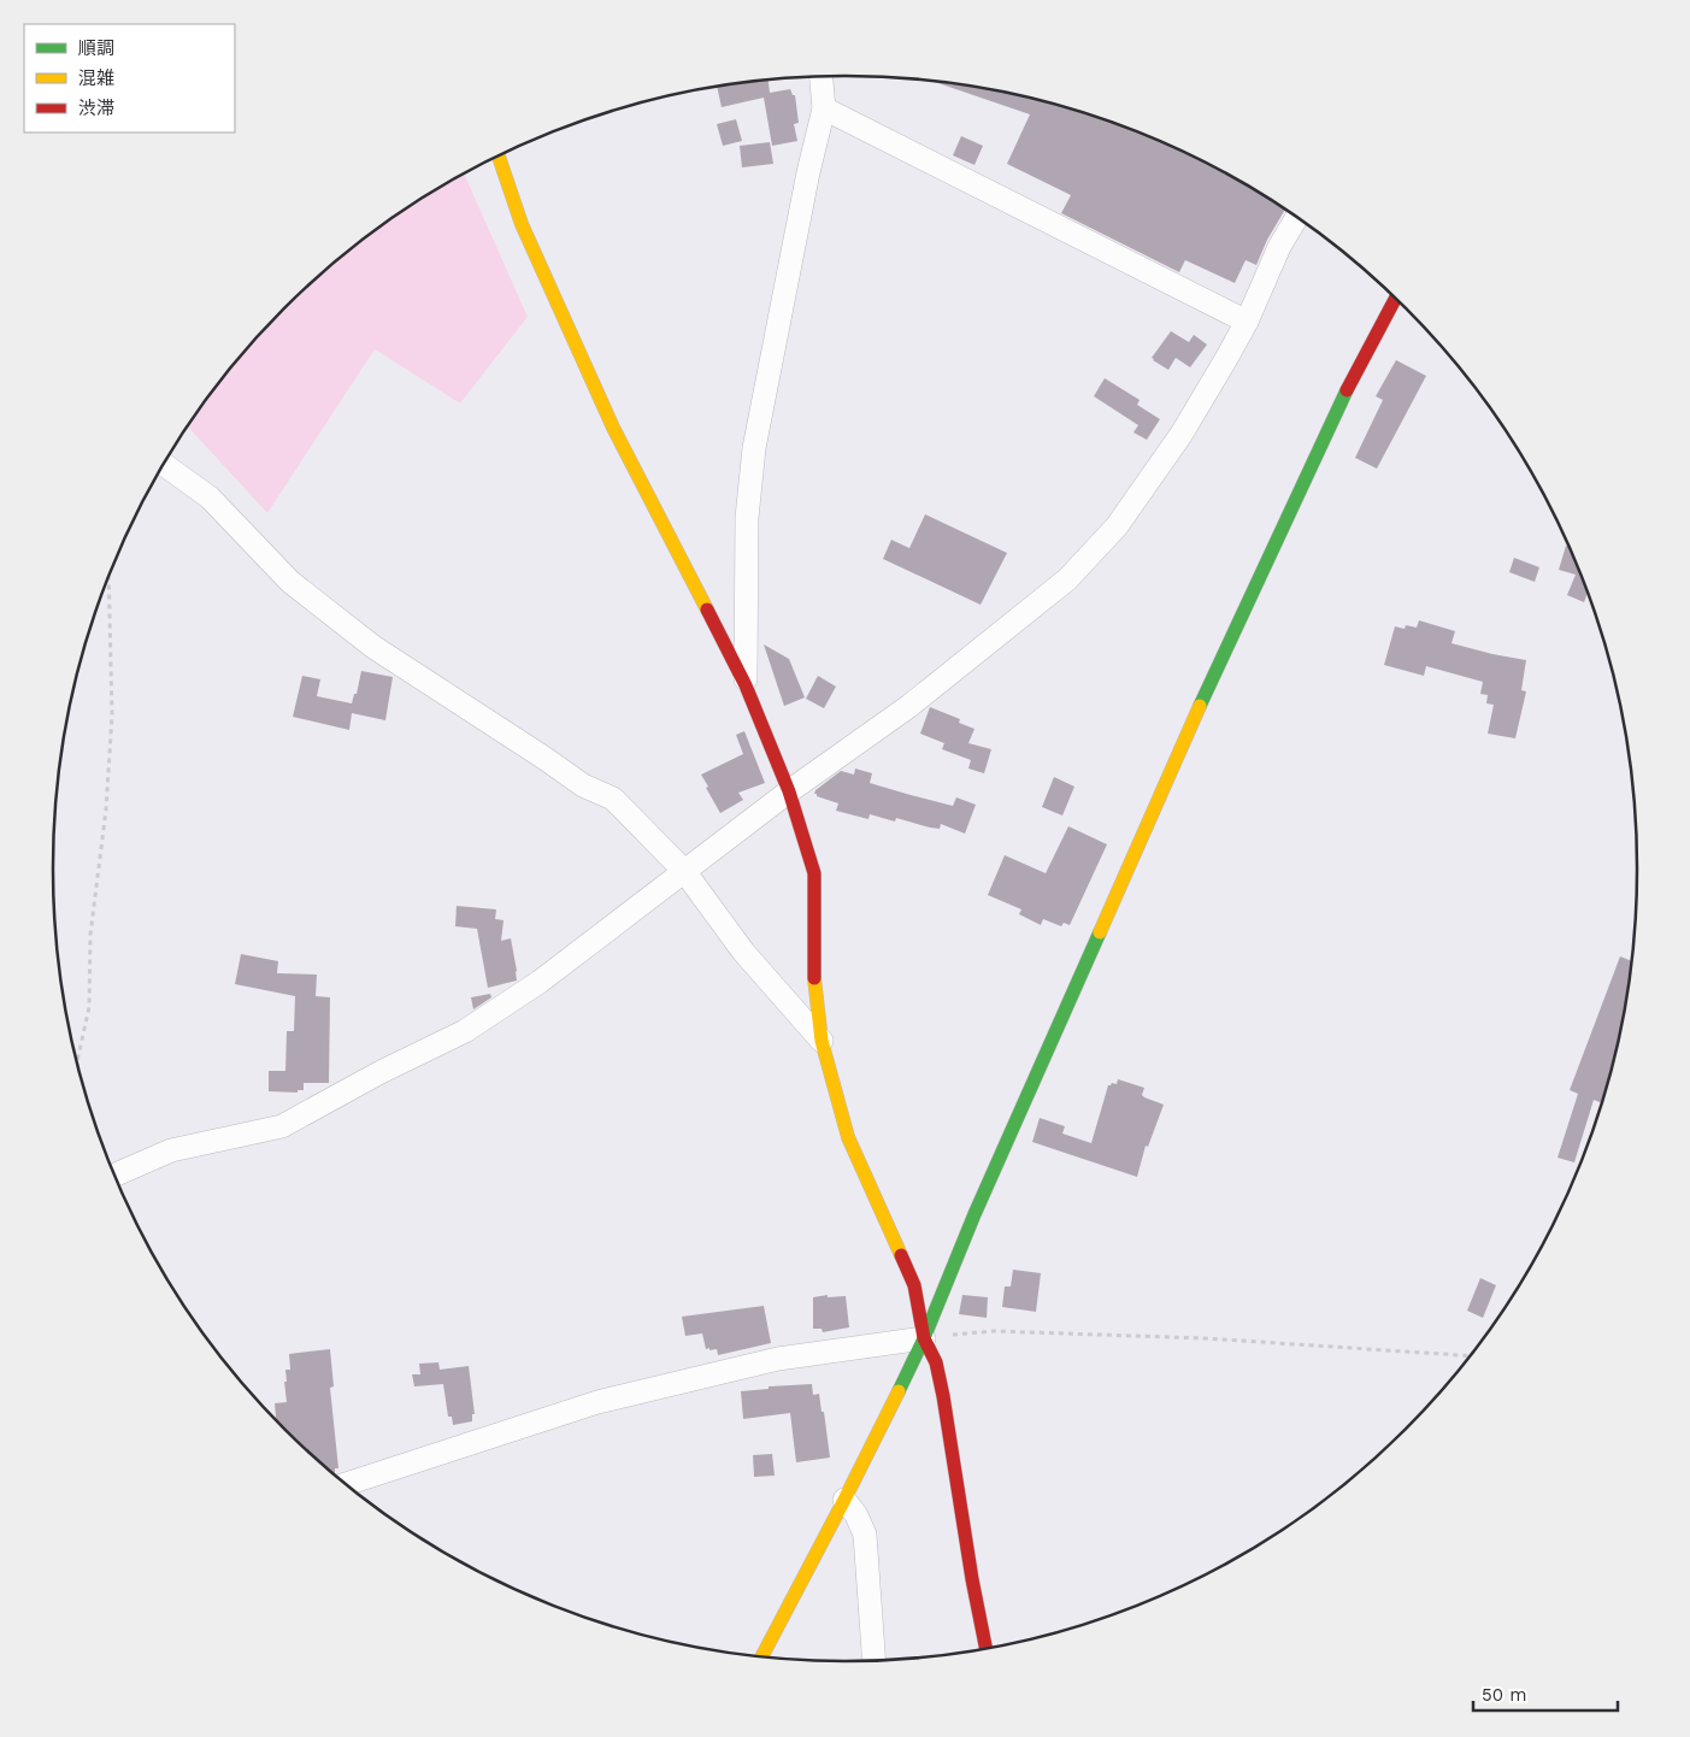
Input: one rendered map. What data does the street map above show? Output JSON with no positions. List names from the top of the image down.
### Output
{
  "legend": ["順調", "混雑", "渋滞"],
  "scale_bar": "50 m"
}
